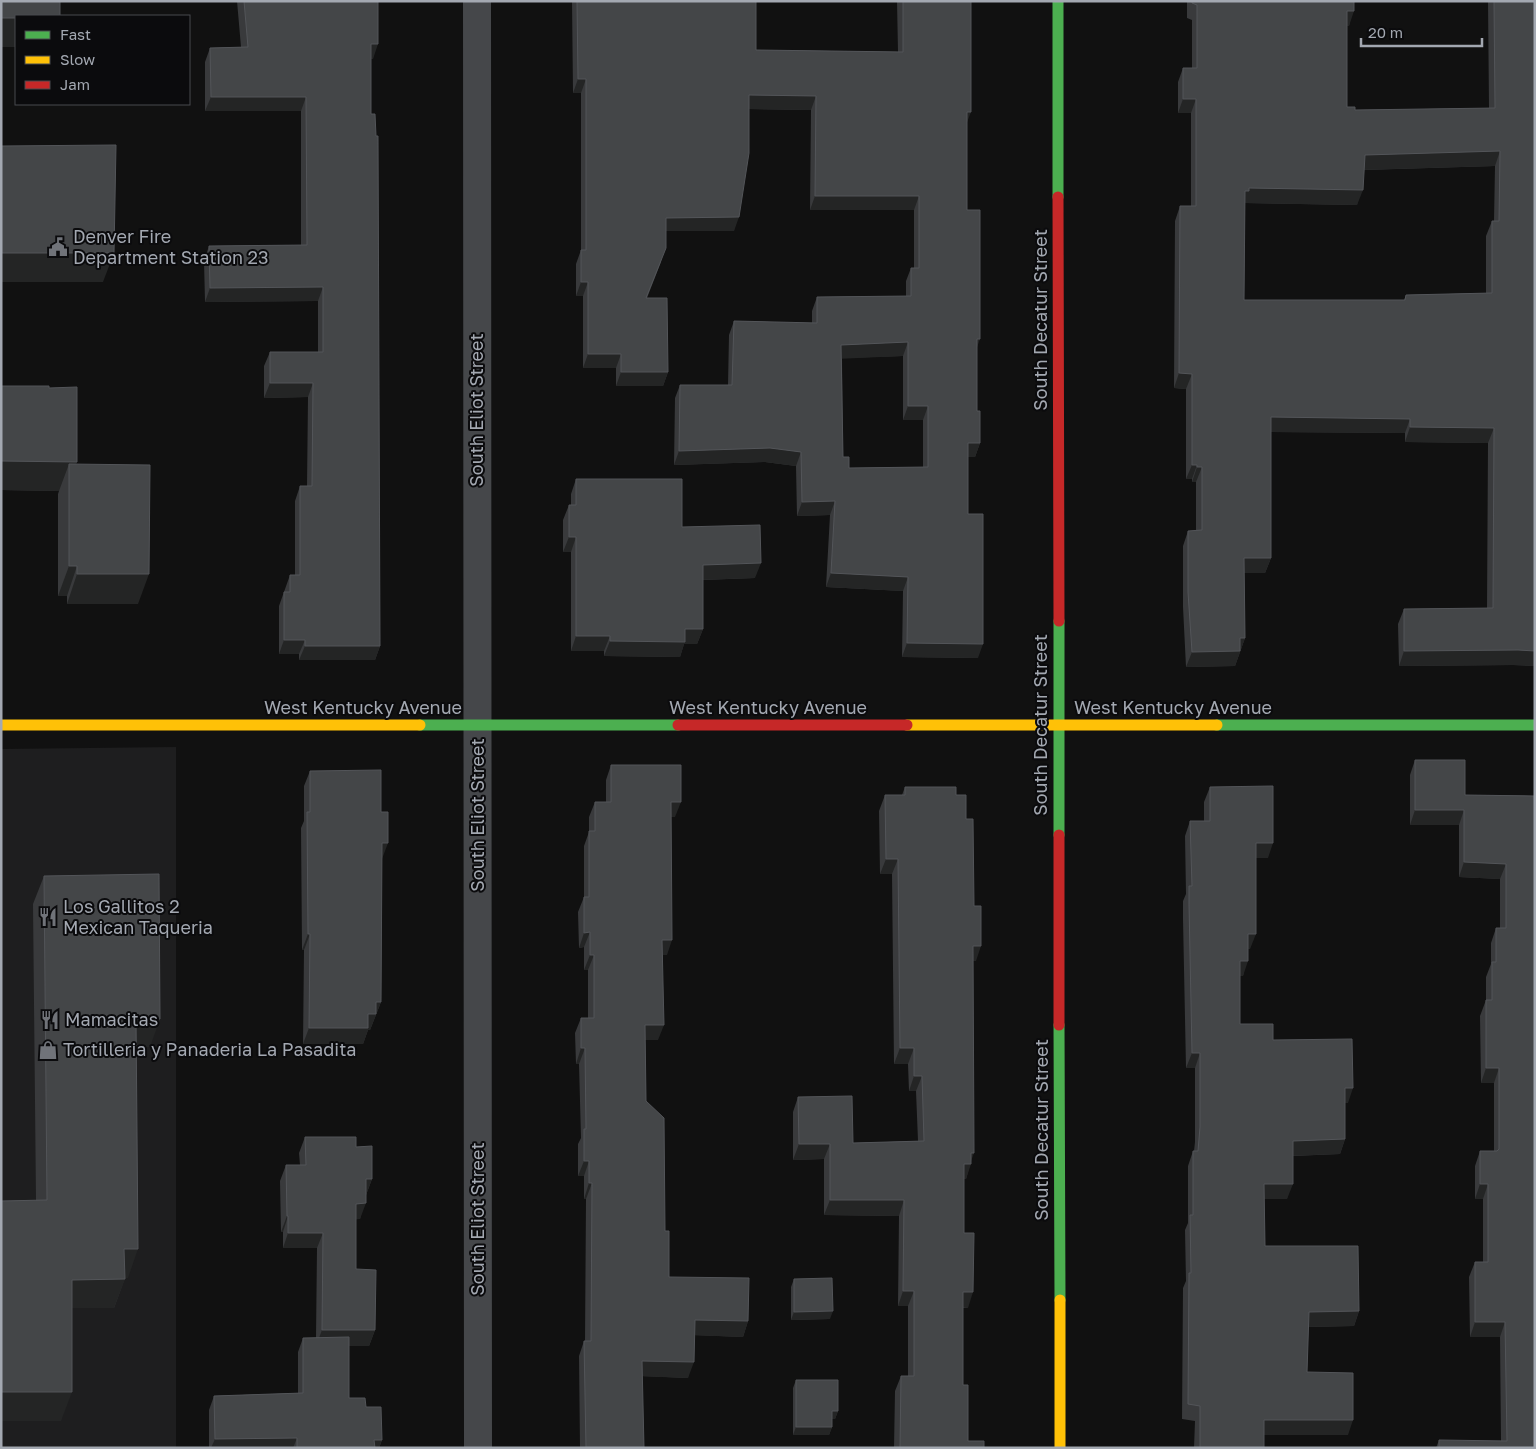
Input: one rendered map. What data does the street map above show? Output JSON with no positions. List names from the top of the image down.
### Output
{
  "streets": {
    "street": ["South Decatur Street", "South Eliot Street", "West Kentucky Avenue"]
  },
  "crossings": [
    ["South Decatur Street", "West Kentucky Avenue"],
    ["South Eliot Street", "West Kentucky Avenue"]
  ],
  "places": {
    "public building": ["Denver Fire Department Station 23"],
    "restaurant": ["Los Gallitos 2 Mexican Taqueria", "Mamacitas"],
    "shop": ["Tortilleria y Panaderia La Pasadita"]
  },
  "legend": ["Fast", "Slow", "Jam"],
  "scale_bar": "20 m"
}
